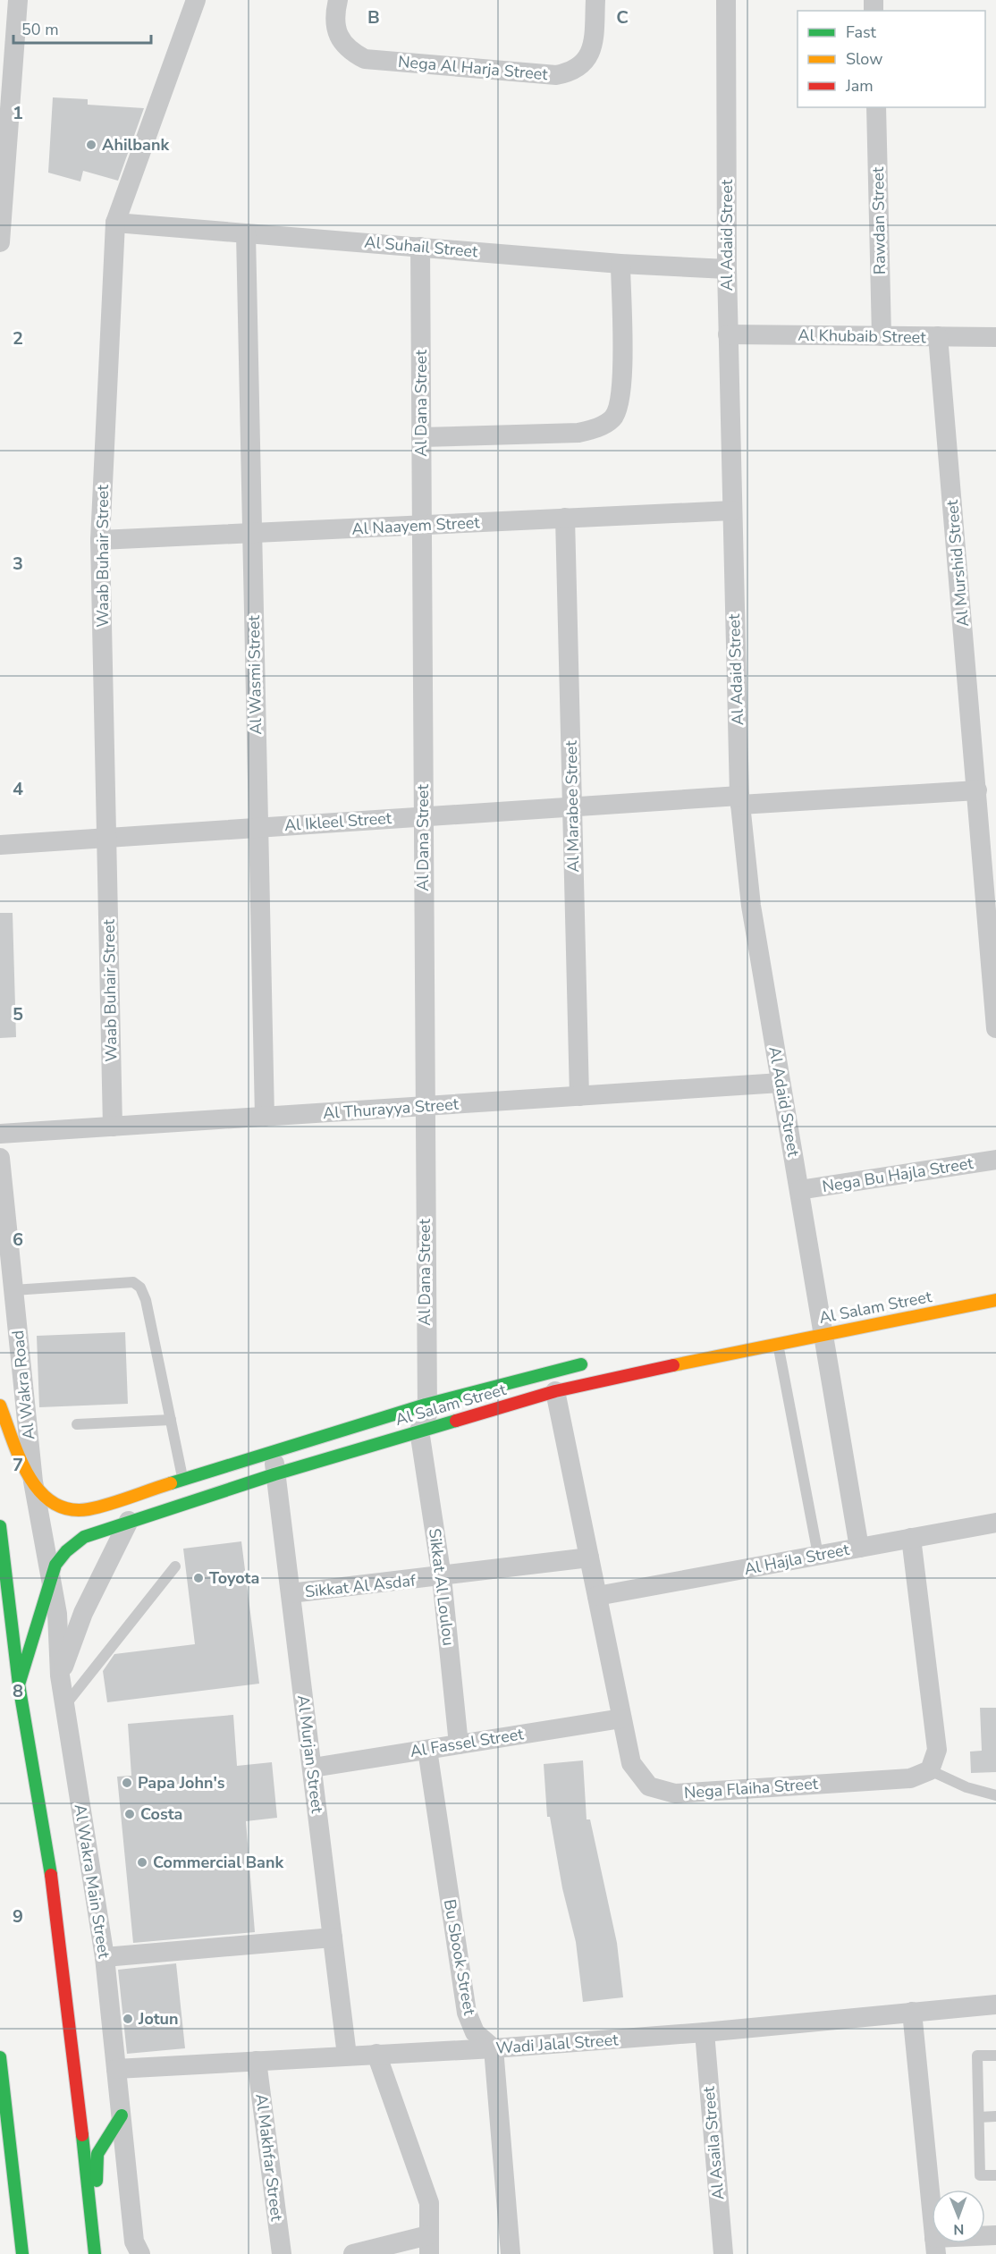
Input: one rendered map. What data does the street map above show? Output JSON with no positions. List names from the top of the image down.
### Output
{
  "streets": {
    "main road": ["Al Salam Street"],
    "street": [
      "Nega Al Harja Street",
      "Rawdan Street",
      "Al Adaid Street",
      "Al Suhail Street",
      "Al Khubaib Street",
      "Al Dana Street",
      "Al Naayem Street",
      "Waab Buhair Street",
      "Al Murshid Street",
      "Al Wasmi Street",
      "Al Marabee Street",
      "Al Ikleel Street",
      "Al Thurayya Street",
      "Nega Bu Hajla Street",
      "Al Wakra Road",
      "Al Hajla Street",
      "Sikkat Al Asdaf",
      "Sikkat Al Loulou",
      "Al Fassel Street",
      "Al Murjan Street",
      "Nega Flaiha Street",
      "Al Wakra Main Street",
      "Bu Sbook Street",
      "Wadi Jalal Street",
      "Al Asaila Street",
      "Al Makhfar Street"
    ]
  },
  "crossings": [
    ["Rawdan Street", "Al Khubaib Street"],
    ["Al Adaid Street", "Al Suhail Street"],
    ["Al Adaid Street", "Al Khubaib Street"],
    ["Al Adaid Street", "Al Naayem Street"],
    ["Al Adaid Street", "Al Ikleel Street"],
    ["Al Adaid Street", "Al Thurayya Street"],
    ["Al Adaid Street", "Nega Bu Hajla Street"],
    ["Al Adaid Street", "Al Salam Street"],
    ["Al Adaid Street", "Al Hajla Street"],
    ["Al Suhail Street", "Al Dana Street"],
    ["Al Suhail Street", "Waab Buhair Street"],
    ["Al Suhail Street", "Al Wasmi Street"],
    ["Al Khubaib Street", "Al Murshid Street"],
    ["Al Dana Street", "Al Naayem Street"],
    ["Al Dana Street", "Al Ikleel Street"],
    ["Al Dana Street", "Al Thurayya Street"],
    ["Al Dana Street", "Al Salam Street"],
    ["Al Dana Street", "Sikkat Al Loulou"],
    ["Al Naayem Street", "Waab Buhair Street"],
    ["Al Naayem Street", "Al Wasmi Street"],
    ["Al Naayem Street", "Al Marabee Street"],
    ["Waab Buhair Street", "Al Ikleel Street"],
    ["Waab Buhair Street", "Al Thurayya Street"],
    ["Al Wasmi Street", "Al Ikleel Street"],
    ["Al Wasmi Street", "Al Thurayya Street"],
    ["Al Marabee Street", "Al Ikleel Street"],
    ["Al Marabee Street", "Al Thurayya Street"],
    ["Al Salam Street", "Al Wakra Road"],
    ["Al Salam Street", "Sikkat Al Loulou"],
    ["Al Salam Street", "Al Murjan Street"],
    ["Al Salam Street", "Nega Flaiha Street"],
    ["Al Wakra Road", "Al Wakra Main Street"],
    ["Al Hajla Street", "Nega Flaiha Street"],
    ["Sikkat Al Asdaf", "Sikkat Al Loulou"],
    ["Sikkat Al Asdaf", "Al Murjan Street"],
    ["Sikkat Al Asdaf", "Nega Flaiha Street"],
    ["Sikkat Al Loulou", "Al Fassel Street"],
    ["Al Fassel Street", "Al Murjan Street"],
    ["Al Fassel Street", "Nega Flaiha Street"],
    ["Al Fassel Street", "Bu Sbook Street"],
    ["Al Murjan Street", "Wadi Jalal Street"],
    ["Al Wakra Main Street", "Wadi Jalal Street"],
    ["Bu Sbook Street", "Wadi Jalal Street"],
    ["Wadi Jalal Street", "Al Asaila Street"],
    ["Wadi Jalal Street", "Al Makhfar Street"]
  ],
  "places": [
    "Ahilbank",
    "Toyota",
    "Papa John's",
    "Costa",
    "Commercial Bank",
    "Jotun"
  ],
  "legend": ["Fast", "Slow", "Jam"],
  "scale_bar": "50 m",
  "north": "bottom",
  "grid": {
    "columns": ["B", "C"],
    "rows": [
      "1",
      "2",
      "3",
      "4",
      "5",
      "6",
      "7",
      "8",
      "9"
    ]
  }
}
